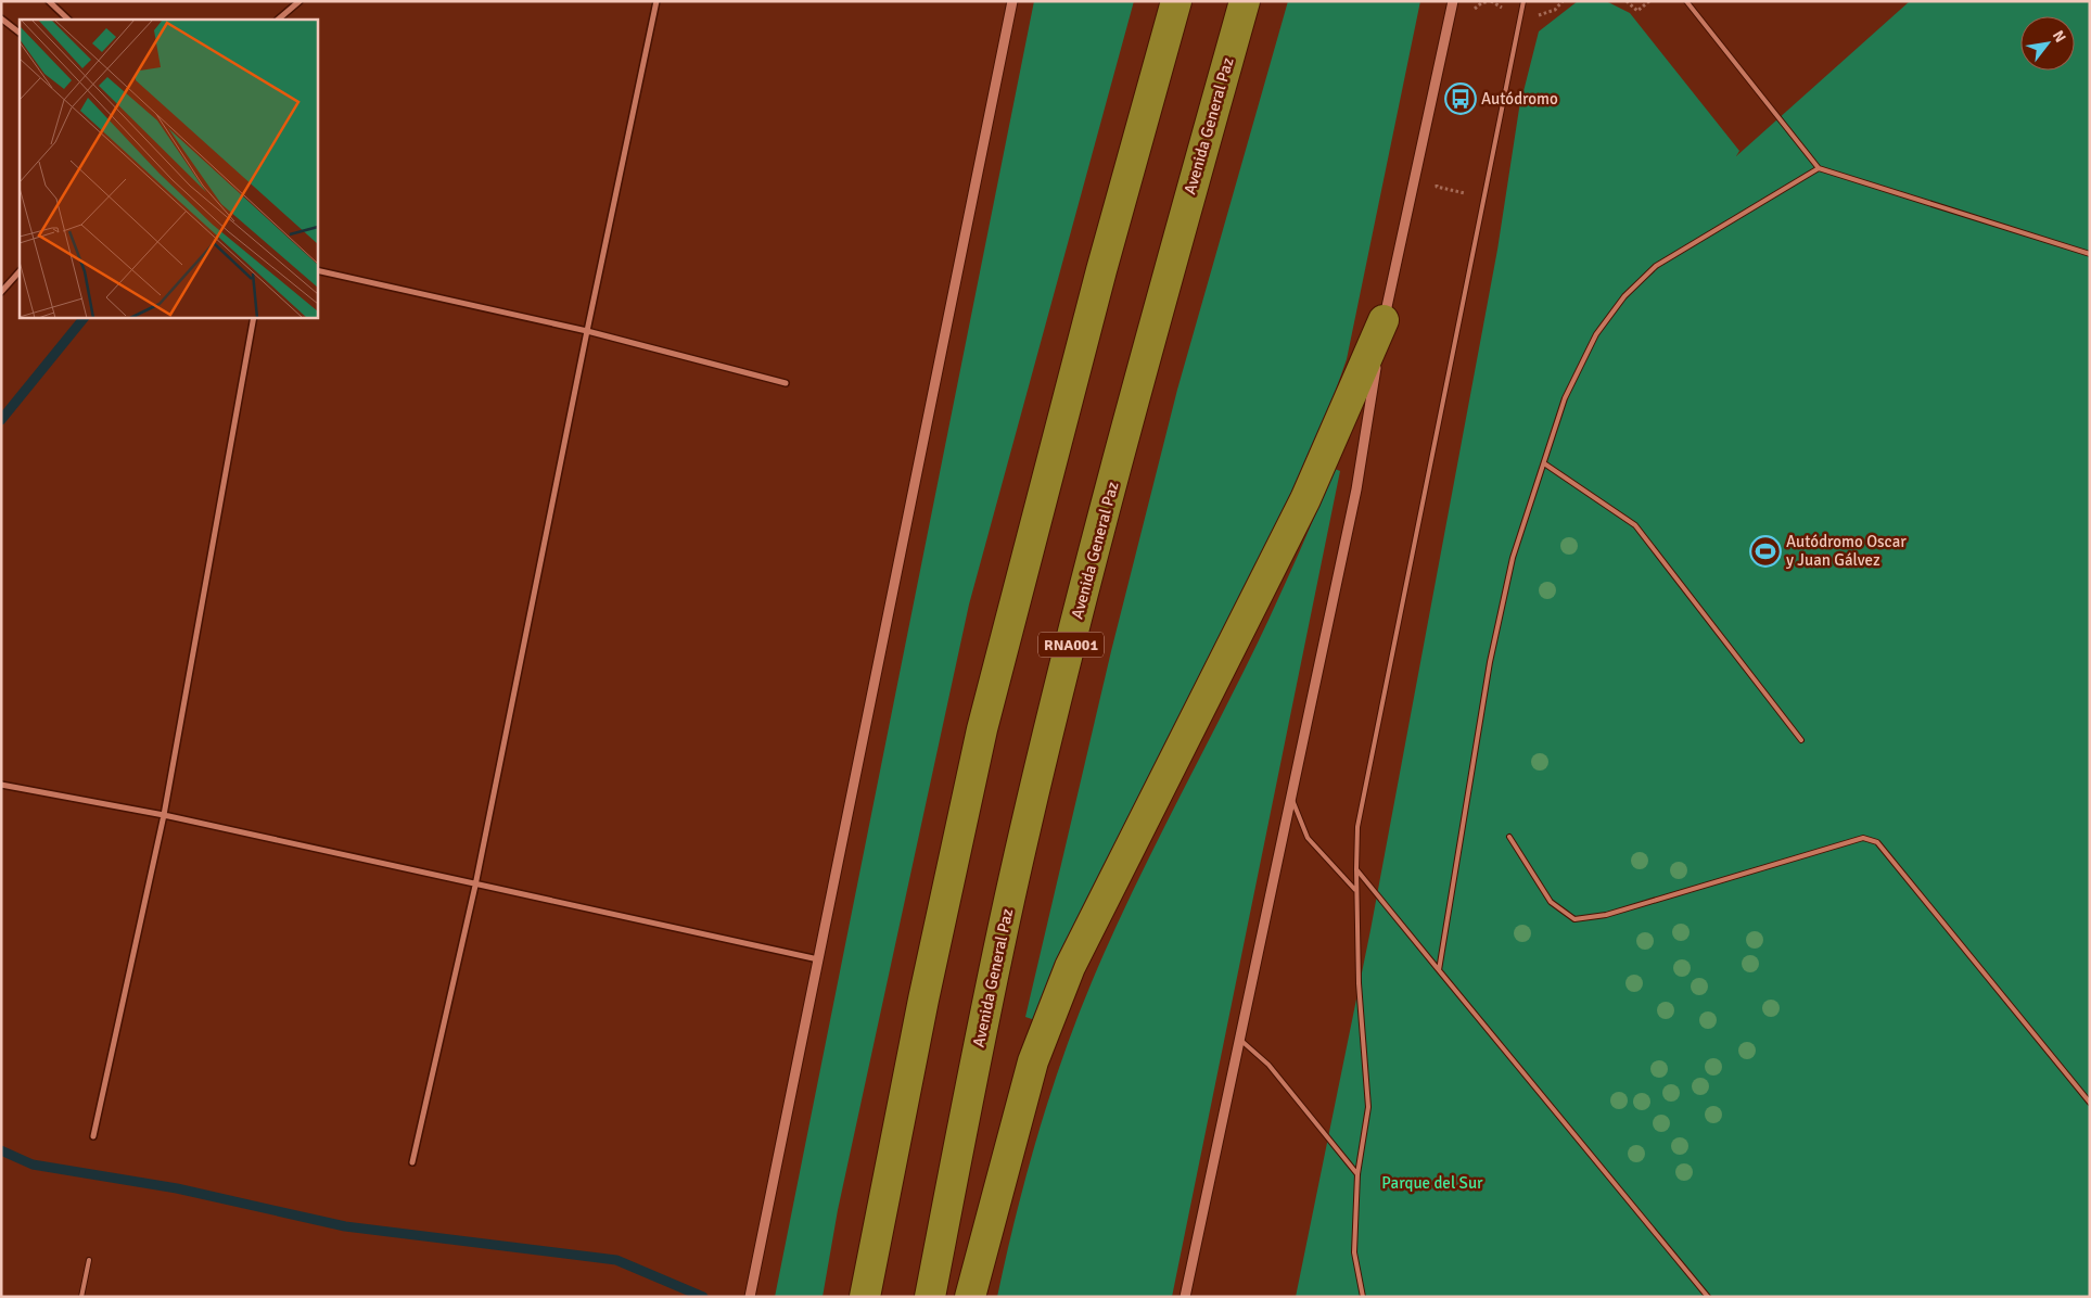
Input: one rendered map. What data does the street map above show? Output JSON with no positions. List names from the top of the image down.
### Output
{
  "streets": {
    "highway": ["Avenida General Paz", "RNA001"]
  },
  "parks": ["Parque del Sur"],
  "places": {
    "bus stop": ["Autódromo"],
    "sports": ["Autódromo Oscar y Juan Gálvez"]
  },
  "north": "top right"
}
